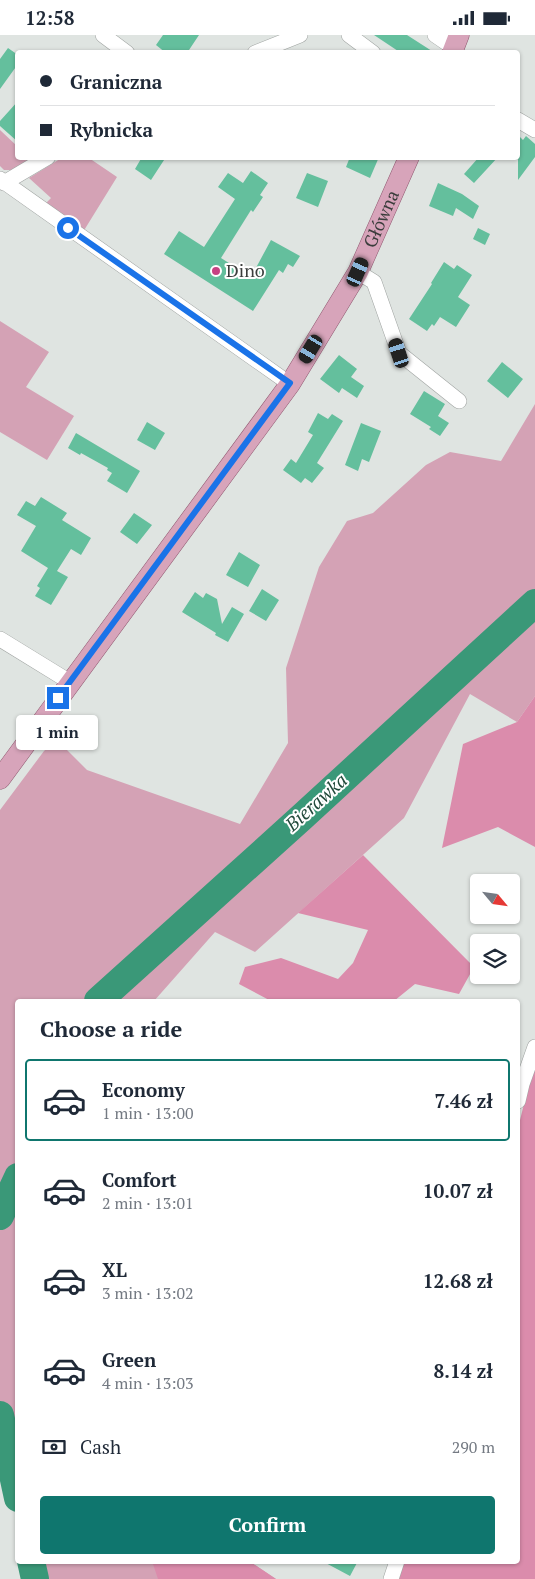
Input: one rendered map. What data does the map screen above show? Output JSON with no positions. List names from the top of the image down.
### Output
{
  "streets": {
    "main road": ["Główna"]
  },
  "water": ["Bierawka"],
  "places": ["Dino"],
  "north": "bottom right",
  "page": {
    "status": "12:58",
    "banner": ["Graniczna", "Rybnicka"],
    "bubble": "1 min",
    "heading": "Choose a ride",
    "list": [
      {
        "name": "Economy",
        "note": "1 min · 13:00",
        "value": "7.46 zł"
      },
      {
        "name": "Comfort",
        "note": "2 min · 13:01",
        "value": "10.07 zł"
      },
      {
        "name": "XL",
        "note": "3 min · 13:02",
        "value": "12.68 zł"
      },
      {
        "name": "Green",
        "note": "4 min · 13:03",
        "value": "8.14 zł"
      }
    ],
    "pay": ["Cash", "290 m"],
    "buttons": "Confirm"
  }
}
